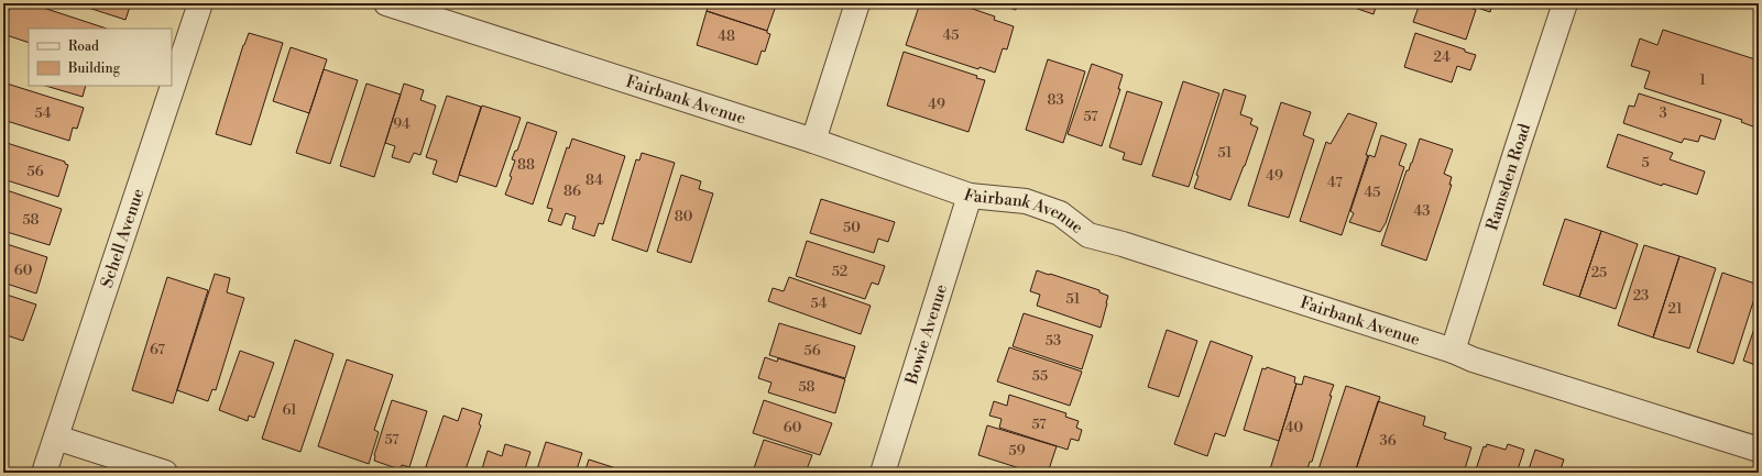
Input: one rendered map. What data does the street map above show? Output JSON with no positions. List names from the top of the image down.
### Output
{
  "streets": {
    "street": [
      "Fairbank Avenue",
      "Ramsden Road",
      "Schell Avenue",
      "Bowie Avenue"
    ]
  },
  "crossings": [
    ["Fairbank Avenue", "Ramsden Road"],
    ["Fairbank Avenue", "Bowie Avenue"]
  ],
  "house_numbers": [
    "45",
    "48",
    "24",
    "1",
    "83",
    "49",
    "54",
    "3",
    "57",
    "94",
    "51",
    "5",
    "88",
    "56",
    "49",
    "84",
    "47",
    "86",
    "45",
    "43",
    "80",
    "58",
    "50",
    "60",
    "52",
    "25",
    "23",
    "51",
    "54",
    "21",
    "53",
    "67",
    "56",
    "55",
    "58",
    "61",
    "57",
    "60",
    "40",
    "57",
    "36",
    "59"
  ],
  "legend": ["Road", "Building"]
}
